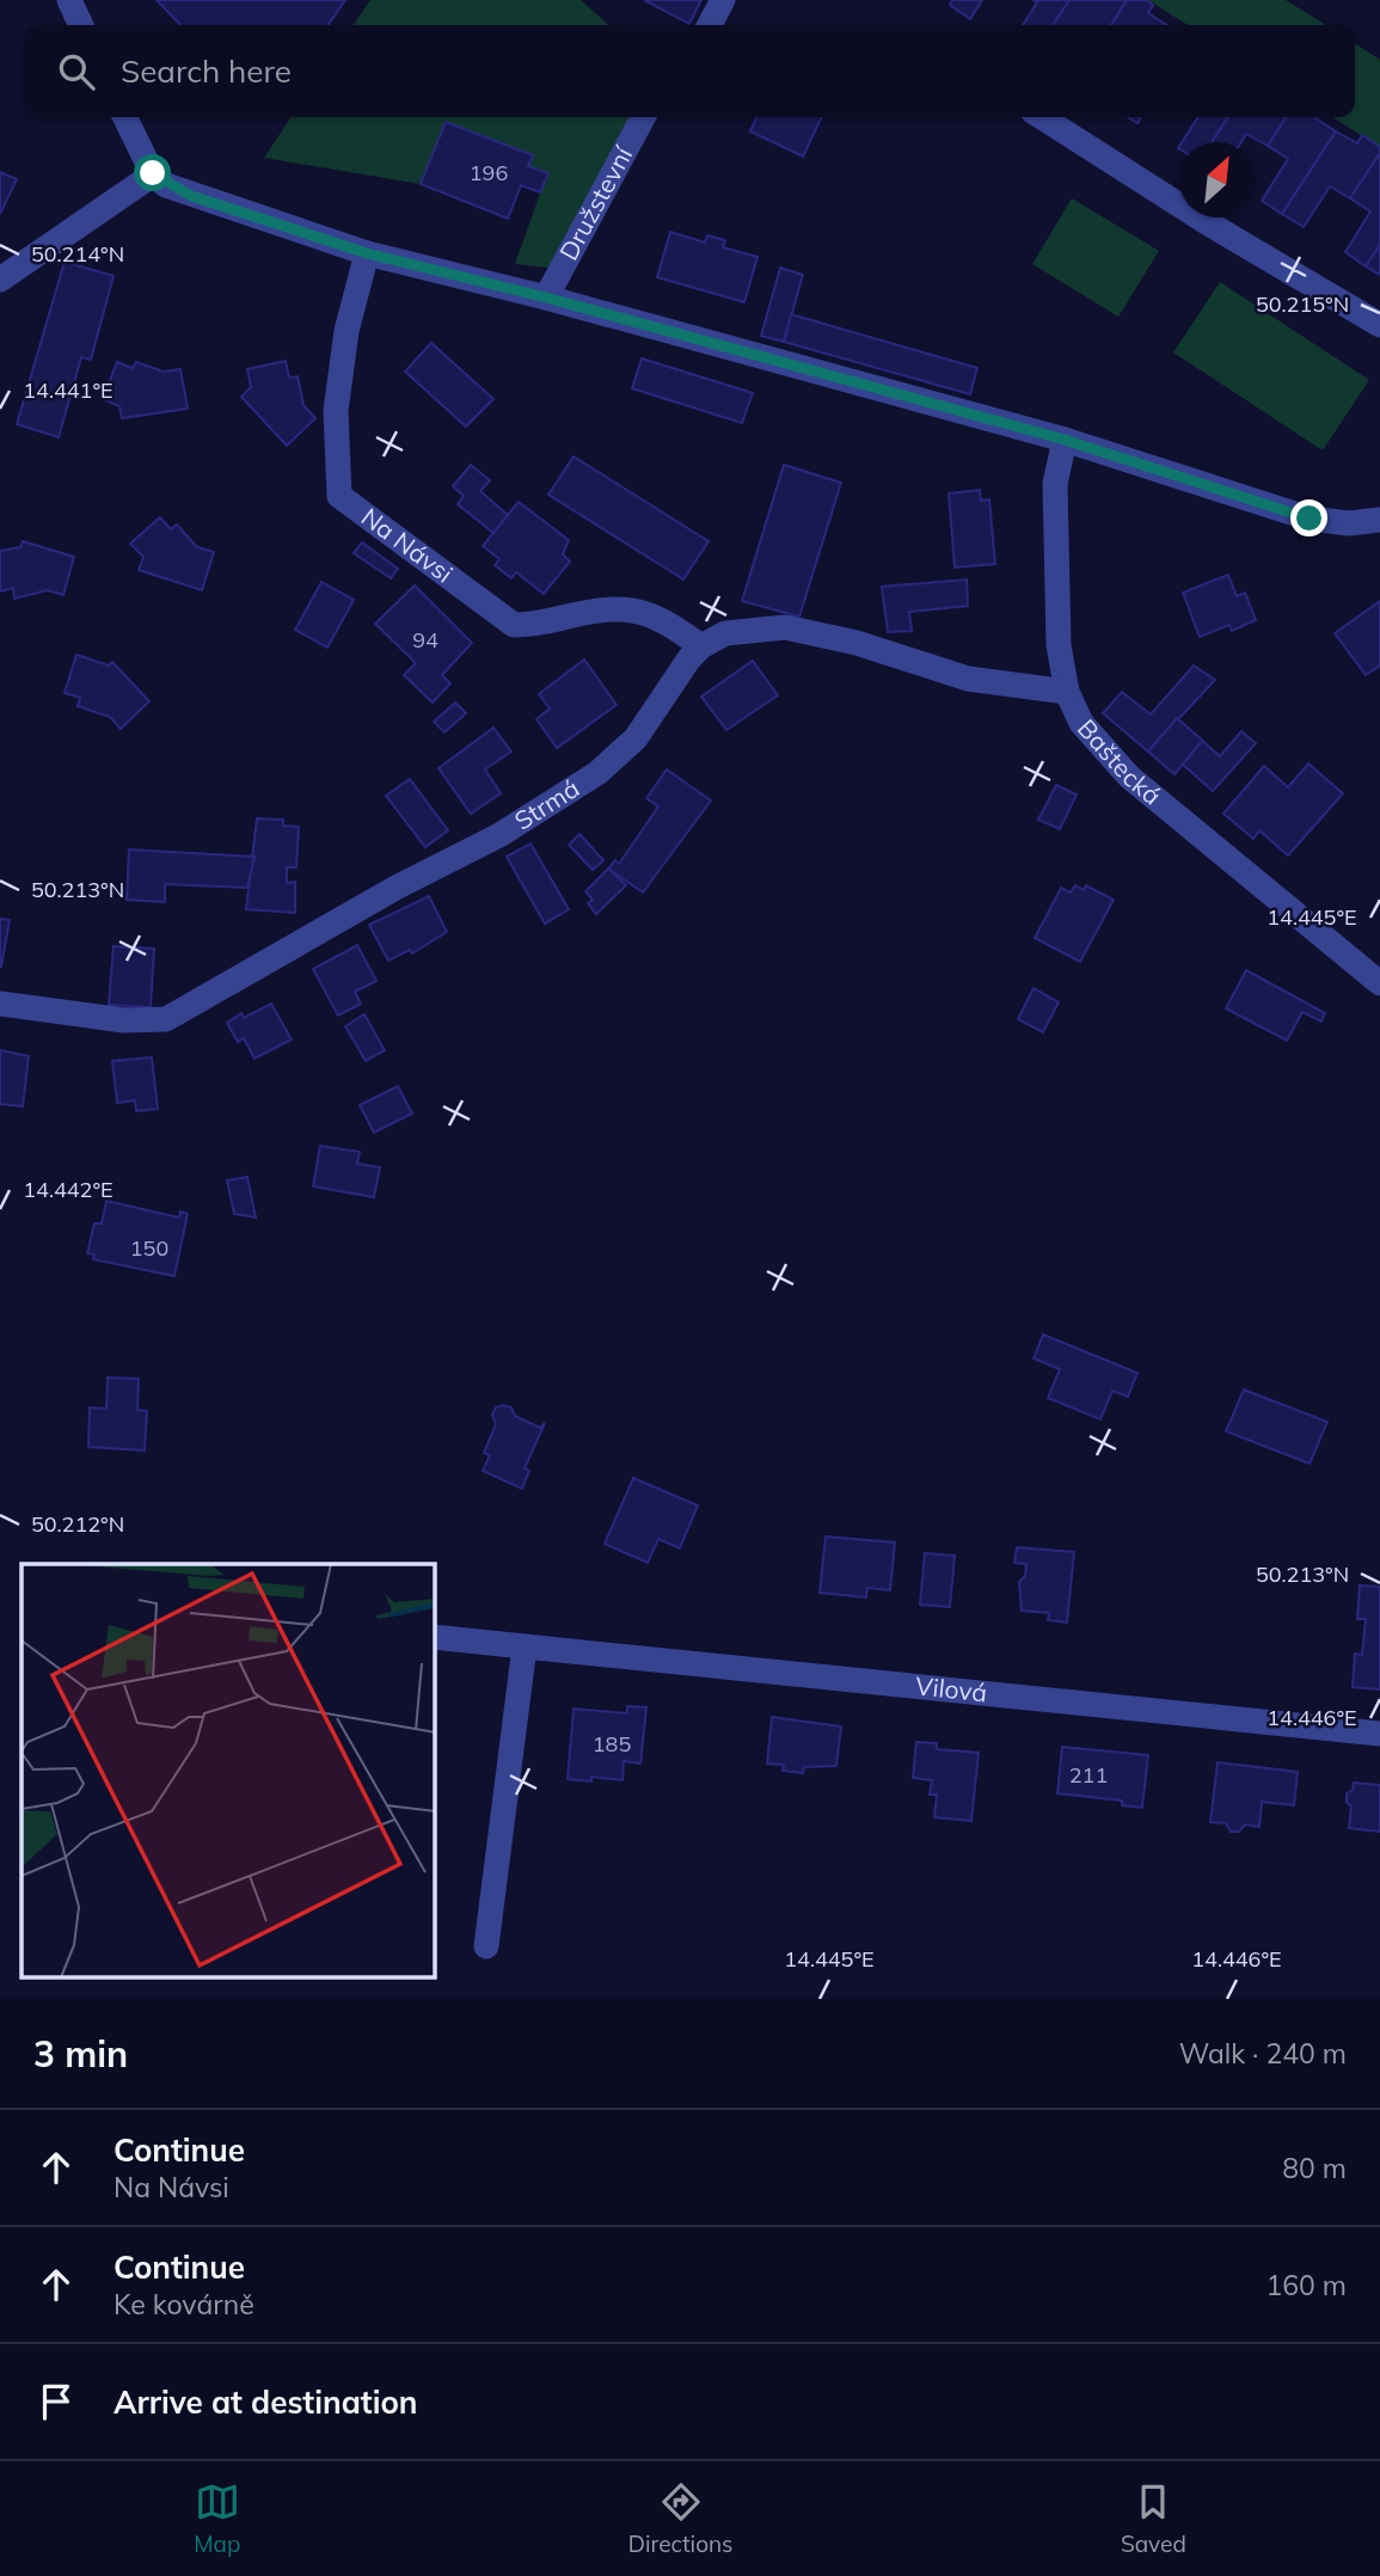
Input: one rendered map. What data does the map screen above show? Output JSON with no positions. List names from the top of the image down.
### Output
{
  "streets": {
    "street": [
      "Družstevní",
      "Na Návsi",
      "Baštecká",
      "Strmá",
      "Vilová"
    ]
  },
  "crossings": [
    ["Na Návsi", "Strmá"]
  ],
  "house_numbers": [
    "196",
    "94",
    "150",
    "185",
    "211"
  ],
  "north": "top right",
  "page": {
    "search": "Search here",
    "heading": ["3 min", "Walk · 240 m"],
    "list": [
      ["Continue", "Na Návsi", "80 m"],
      ["Continue", "Ke kovárně", "160 m"],
      "Arrive at destination"
    ],
    "nav": ["Map", "Directions", "Saved"]
  },
  "coordinates": [
    "50.214°N",
    "50.215°N",
    "14.441°E",
    "50.213°N",
    "14.445°E",
    "14.442°E",
    "50.212°N",
    "14.446°E"
  ]
}
